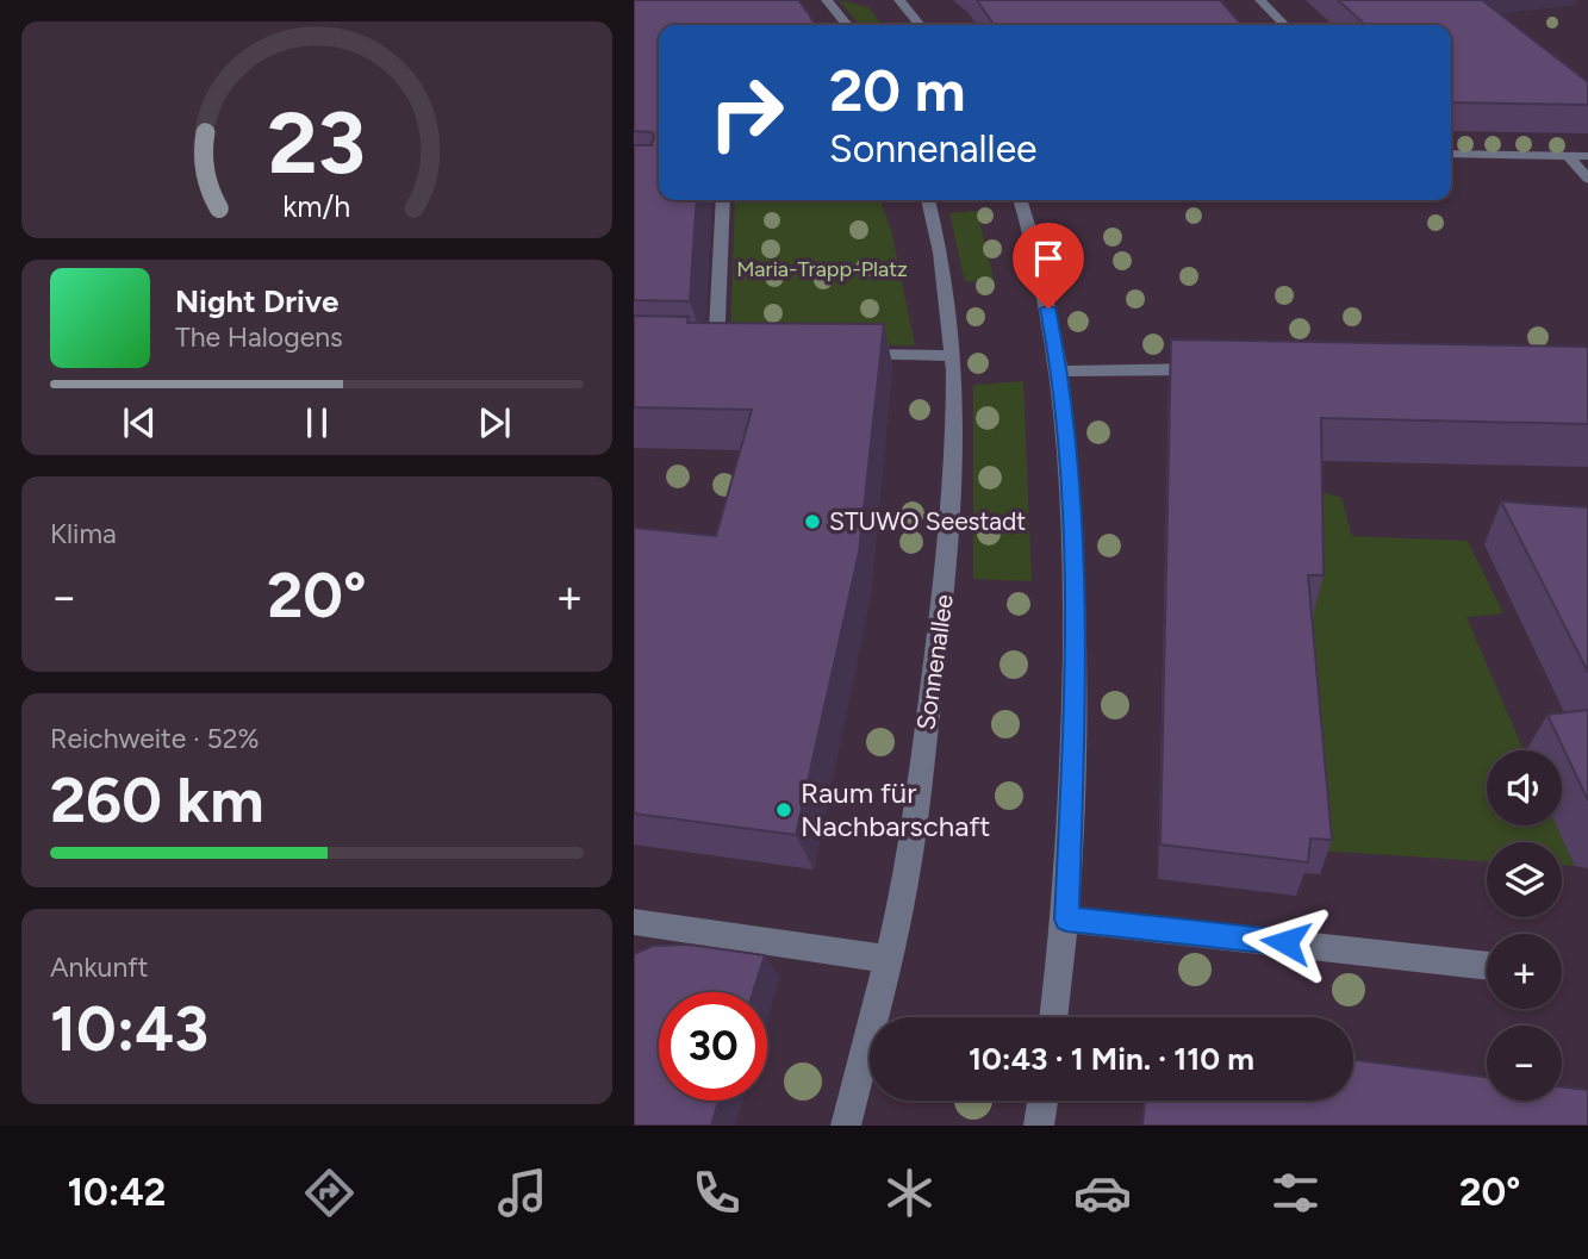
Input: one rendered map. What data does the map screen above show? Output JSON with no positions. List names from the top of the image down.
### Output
{
  "streets": {
    "street": ["Sonnenallee"]
  },
  "parks": ["Maria-Trapp-Platz"],
  "places": ["STUWO Seestadt", "Raum für Nachbarschaft"],
  "page": {
    "turn": ["20 m", "Sonnenallee"],
    "song": ["Night Drive", "The Halogens"],
    "tile": [
      "Klima",
      ["Reichweite · 52%", "260 km"],
      ["Ankunft", "10:43"]
    ],
    "heat": ["−", "20°", "+"],
    "map_buttons": ["+", "−"],
    "limit": "30",
    "trip": "10:43 · 1 Min. · 110 m",
    "tabs": ["10:42", "20°"],
    "gauge": ["23", "km/h"]
  }
}
